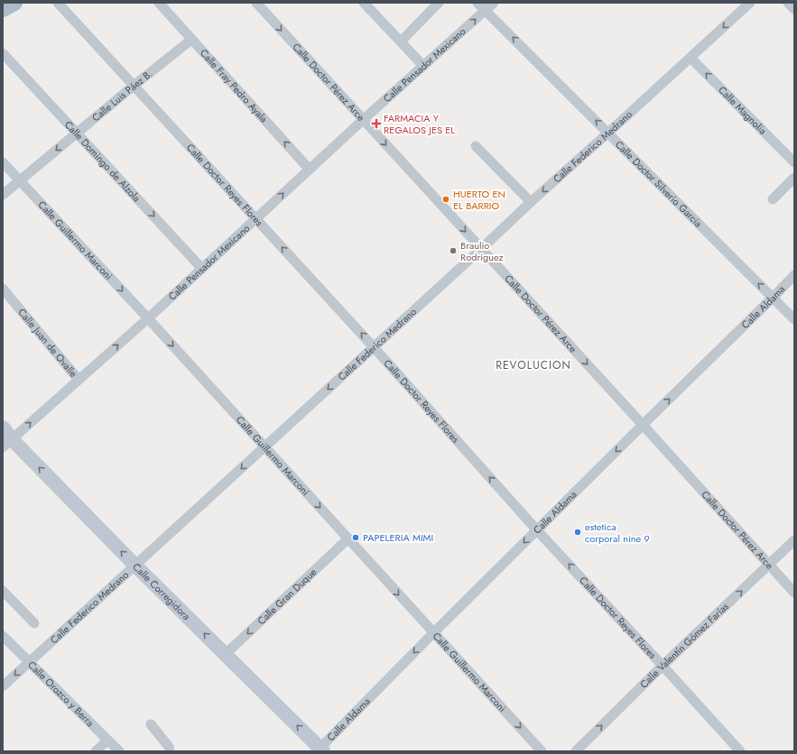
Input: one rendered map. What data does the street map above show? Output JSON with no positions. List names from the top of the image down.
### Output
{
  "streets": {
    "street": [
      "Calle Pensador Mexicano",
      "Calle Doctor Pérez Arce",
      "Calle Fray Pedro Ayala",
      "Calle Luis Páez B.",
      "Calle Magnolia",
      "Calle Federico Medrano",
      "Calle Domingo de Alzola",
      "Calle Doctor Silverio García",
      "Calle Doctor Reyes Flores",
      "Calle Guillermo Marconi",
      "Calle Aldama",
      "Calle Juan de Ovalle",
      "Calle Corregidora",
      "Calle Gran Duque",
      "Calle Valentín Gómez Farías",
      "Calle Orozco y Berra"
    ]
  },
  "crossings": [
    ["Calle Pensador Mexicano", "Calle Doctor Pérez Arce"],
    ["Calle Pensador Mexicano", "Calle Fray Pedro Ayala"],
    ["Calle Pensador Mexicano", "Calle Domingo de Alzola"],
    ["Calle Pensador Mexicano", "Calle Doctor Silverio García"],
    ["Calle Pensador Mexicano", "Calle Doctor Reyes Flores"],
    ["Calle Pensador Mexicano", "Calle Guillermo Marconi"],
    ["Calle Pensador Mexicano", "Calle Juan de Ovalle"],
    ["Calle Pensador Mexicano", "Calle Corregidora"],
    ["Calle Doctor Pérez Arce", "Calle Federico Medrano"],
    ["Calle Doctor Pérez Arce", "Calle Aldama"],
    ["Calle Doctor Pérez Arce", "Calle Valentín Gómez Farías"],
    ["Calle Fray Pedro Ayala", "Calle Luis Páez B."],
    ["Calle Luis Páez B.", "Calle Domingo de Alzola"],
    ["Calle Luis Páez B.", "Calle Doctor Reyes Flores"],
    ["Calle Luis Páez B.", "Calle Guillermo Marconi"],
    ["Calle Magnolia", "Calle Federico Medrano"],
    ["Calle Federico Medrano", "Calle Doctor Silverio García"],
    ["Calle Federico Medrano", "Calle Doctor Reyes Flores"],
    ["Calle Federico Medrano", "Calle Guillermo Marconi"],
    ["Calle Federico Medrano", "Calle Corregidora"],
    ["Calle Federico Medrano", "Calle Orozco y Berra"],
    ["Calle Doctor Silverio García", "Calle Aldama"],
    ["Calle Doctor Reyes Flores", "Calle Aldama"],
    ["Calle Doctor Reyes Flores", "Calle Valentín Gómez Farías"],
    ["Calle Guillermo Marconi", "Calle Aldama"],
    ["Calle Guillermo Marconi", "Calle Gran Duque"],
    ["Calle Aldama", "Calle Corregidora"],
    ["Calle Corregidora", "Calle Gran Duque"]
  ],
  "one_way": [
    "Calle Pensador Mexicano",
    "Calle Doctor Pérez Arce",
    "Calle Fray Pedro Ayala",
    "Calle Magnolia",
    "Calle Federico Medrano",
    "Calle Domingo de Alzola",
    "Calle Doctor Silverio García",
    "Calle Doctor Reyes Flores",
    "Calle Guillermo Marconi",
    "Calle Corregidora",
    "Calle Gran Duque",
    "Calle Valentín Gómez Farías"
  ],
  "districts": ["REVOLUCION"],
  "places": {
    "health": ["FARMACIA Y REGALOS JES EL"],
    "other": [
      "HUERTO EN EL BARRIO",
      "Braulio Rodriguez",
      "estetica corporal nine 9",
      "PAPELERIA MIMI"
    ]
  }
}
